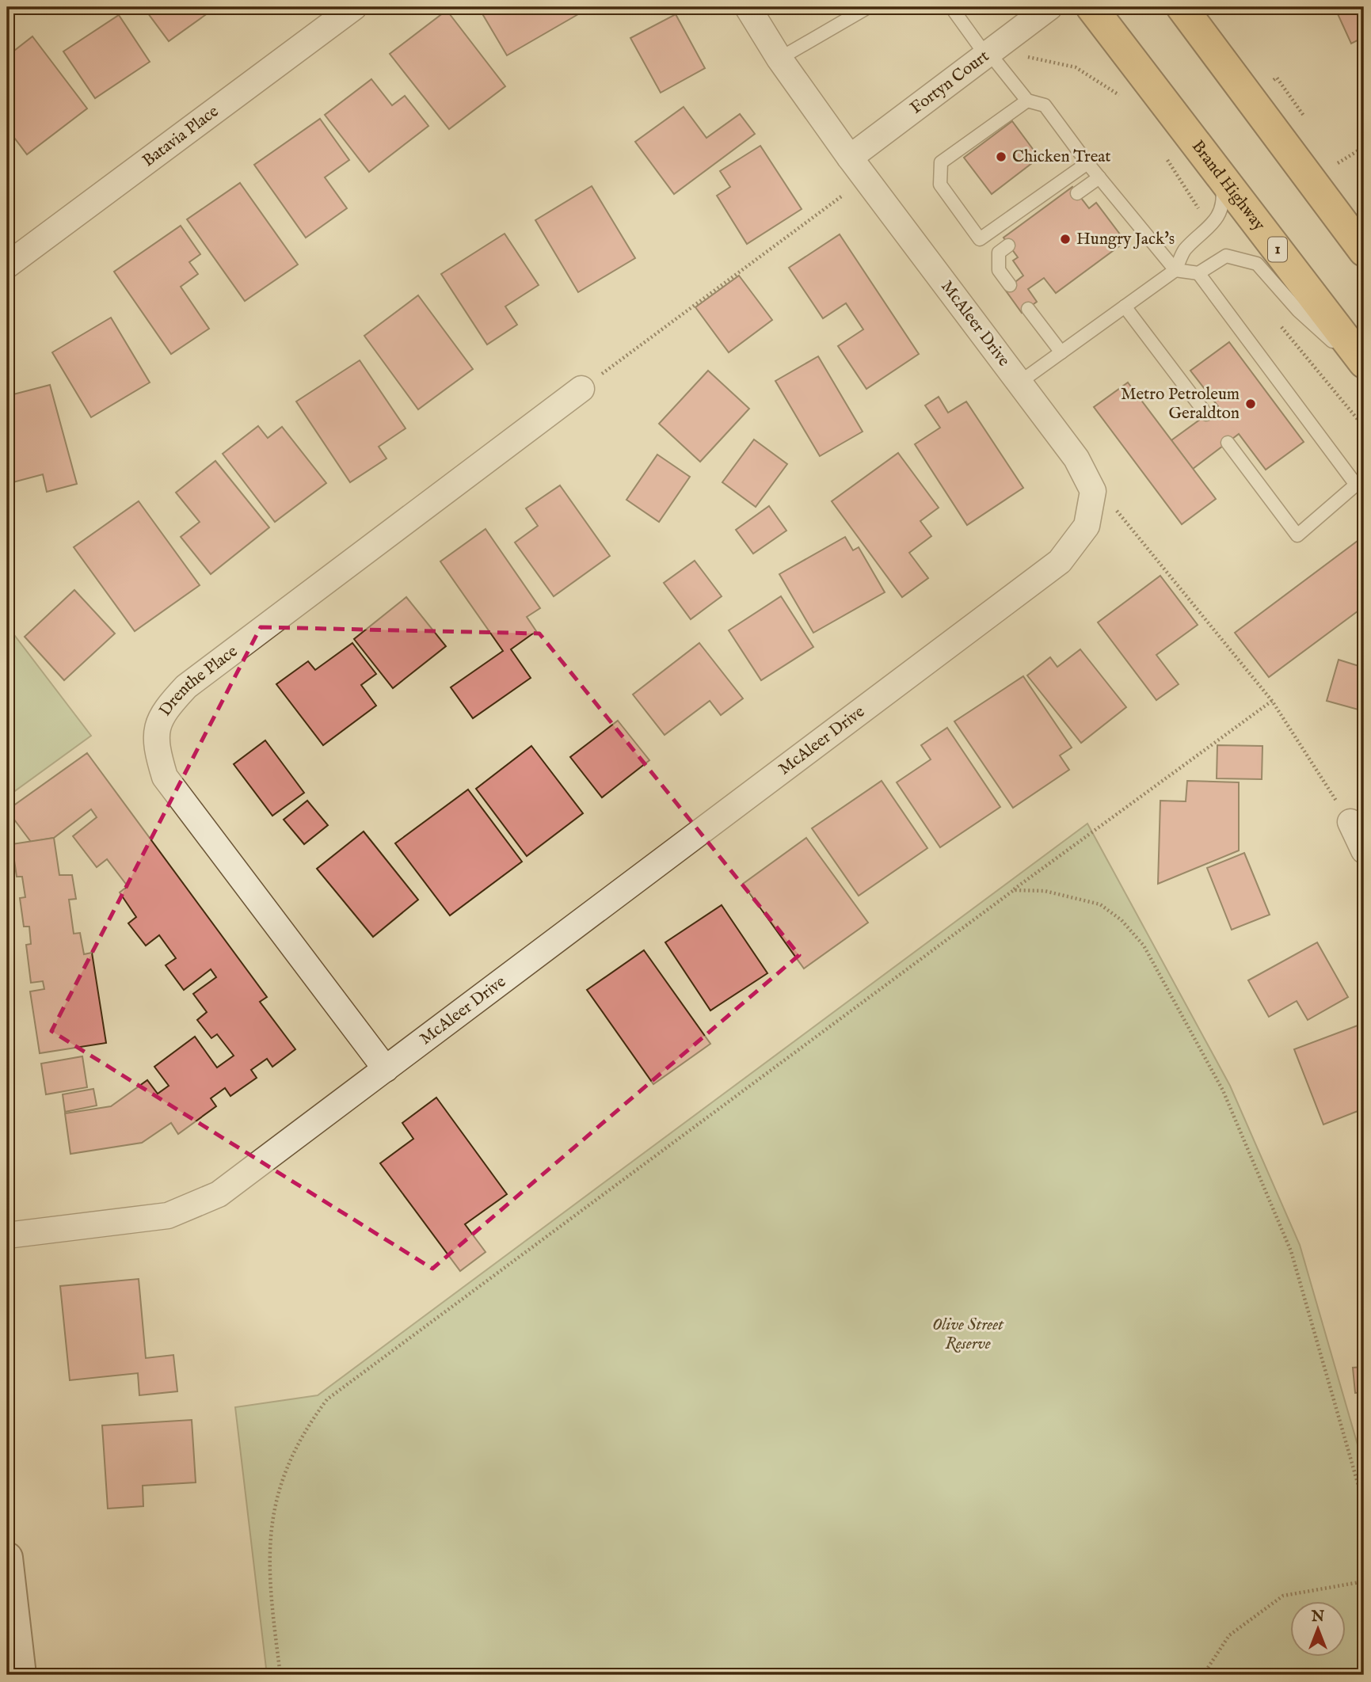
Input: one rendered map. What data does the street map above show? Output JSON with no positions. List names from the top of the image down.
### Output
{
  "streets": {
    "highway": ["Brand Highway", "1"],
    "street": [
      "Fortyn Court",
      "Batavia Place",
      "McAleer Drive",
      "Drenthe Place"
    ]
  },
  "crossings": [
    ["Fortyn Court", "McAleer Drive"],
    ["McAleer Drive", "Drenthe Place"]
  ],
  "parks": ["Olive Street Reserve"],
  "places": ["Chicken Treat", "Hungry Jack's", "Metro Petroleum Geraldton"],
  "north": "top"
}
